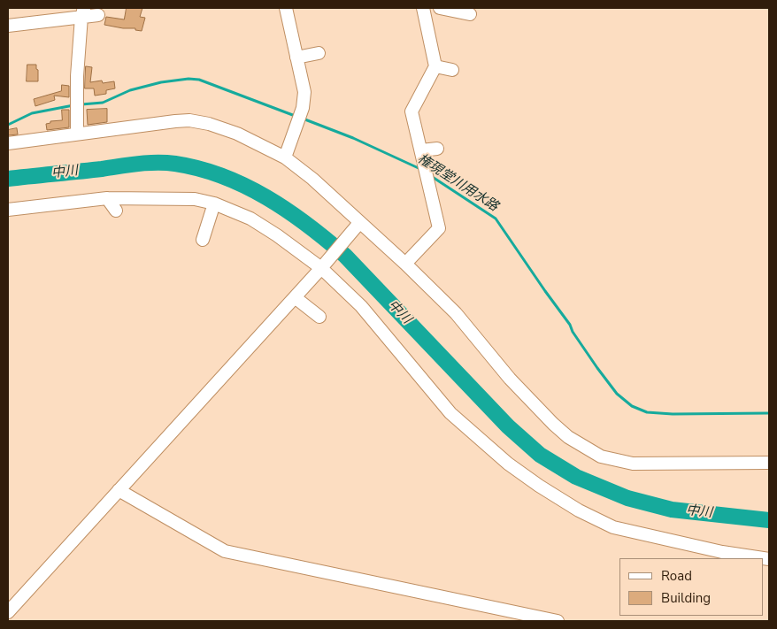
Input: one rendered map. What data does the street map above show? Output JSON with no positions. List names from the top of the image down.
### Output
{
  "water": ["中川", "権現堂川用水路"],
  "legend": ["Road", "Building"]
}
